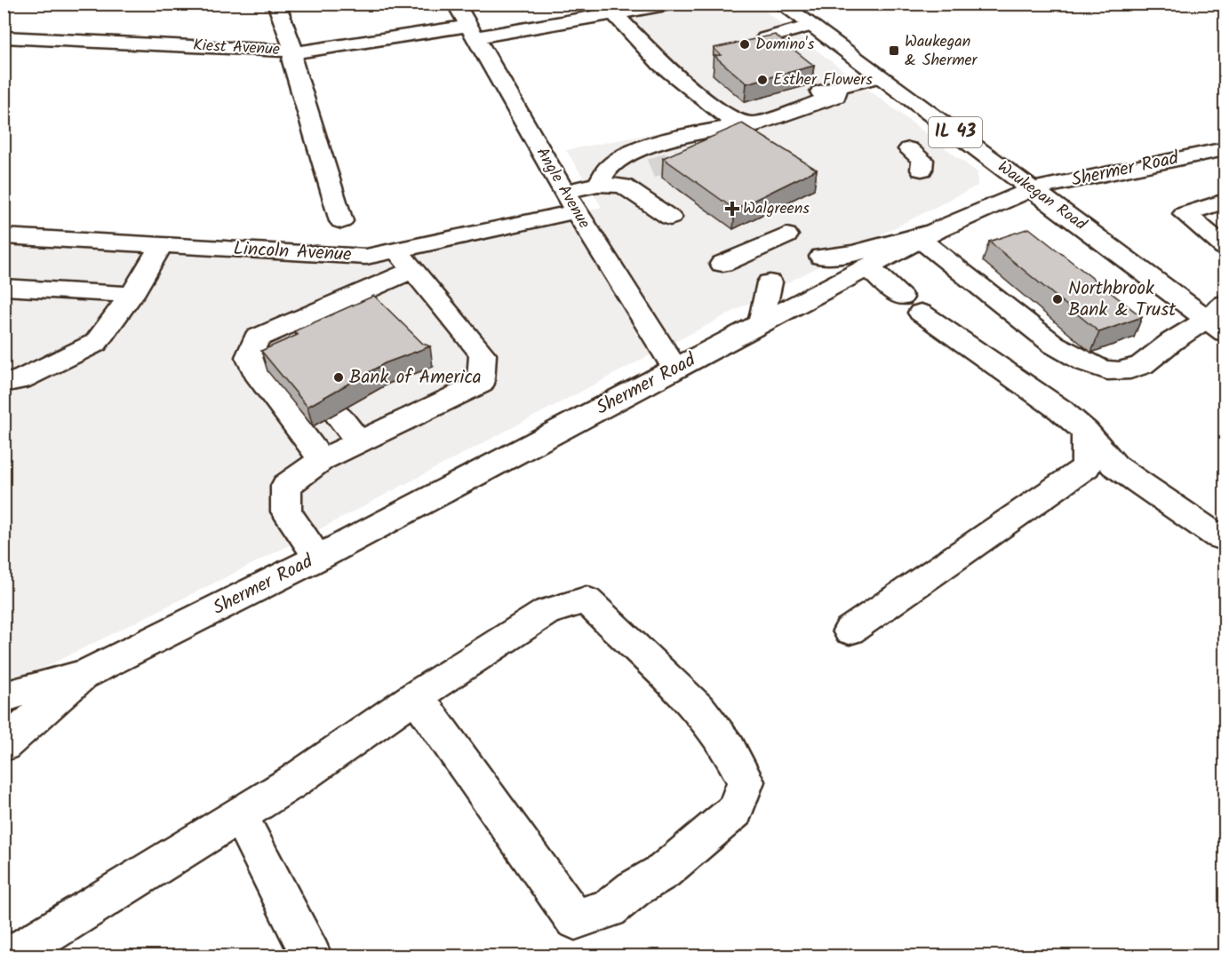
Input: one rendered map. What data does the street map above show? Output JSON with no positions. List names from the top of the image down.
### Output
{
  "streets": {
    "street": [
      "Kiest Avenue",
      "IL 43",
      "Shermer Road",
      "Angle Avenue",
      "Waukegan Road",
      "Lincoln Avenue"
    ]
  },
  "crossings": [
    ["Kiest Avenue", "Angle Avenue"],
    ["Shermer Road", "Angle Avenue"],
    ["Shermer Road", "Waukegan Road"],
    ["Angle Avenue", "Lincoln Avenue"]
  ],
  "places": {
    "other": [
      "Domino's",
      "Esther Flowers",
      "Northbrook Bank & Trust",
      "Bank of America"
    ],
    "transit": ["Waukegan & Shermer"],
    "health": ["Walgreens"]
  }
}
